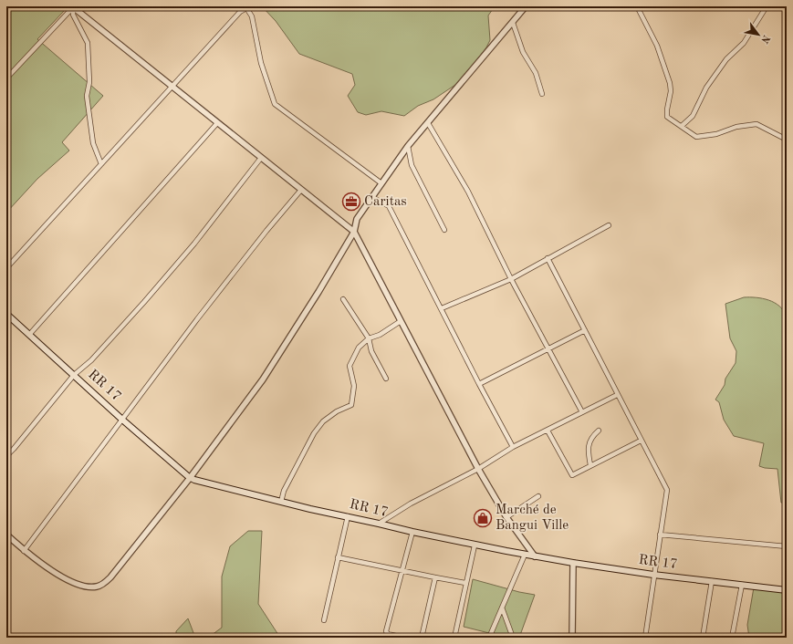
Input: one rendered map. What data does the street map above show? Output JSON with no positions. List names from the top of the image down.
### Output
{
  "streets": {
    "main road": ["RR 17"]
  },
  "places": {
    "office": ["Caritas"],
    "shop": ["Marché de Bangui Ville"]
  },
  "north": "bottom right"
}
